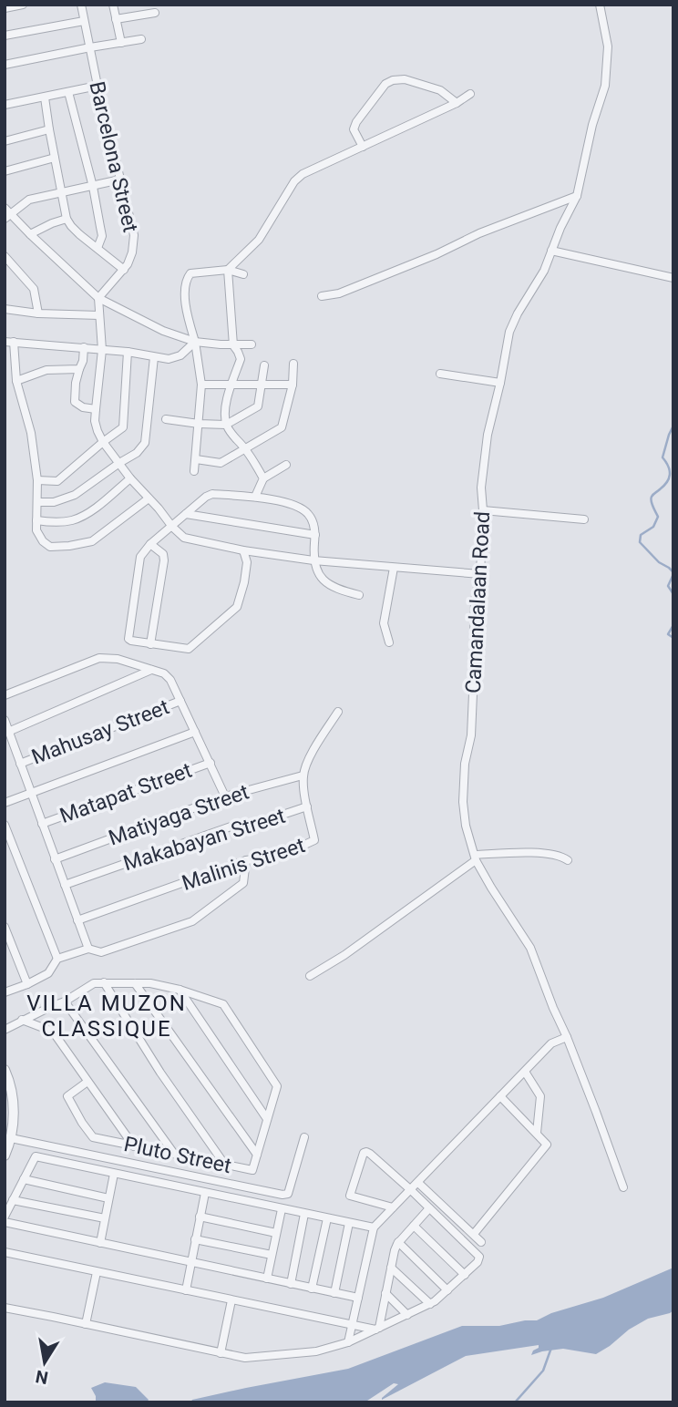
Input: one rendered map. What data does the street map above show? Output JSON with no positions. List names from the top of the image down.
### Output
{
  "streets": {
    "street": [
      "Barcelona Street",
      "Camandalaan Road",
      "Mahusay Street",
      "Matapat Street",
      "Matiyaga Street",
      "Makabayan Street",
      "Malinis Street",
      "Pluto Street"
    ]
  },
  "crossings": [
    ["Matiyaga Street", "Malinis Street"],
    ["Makabayan Street", "Malinis Street"]
  ],
  "districts": ["VILLA MUZON CLASSIQUE"],
  "north": "bottom"
}
